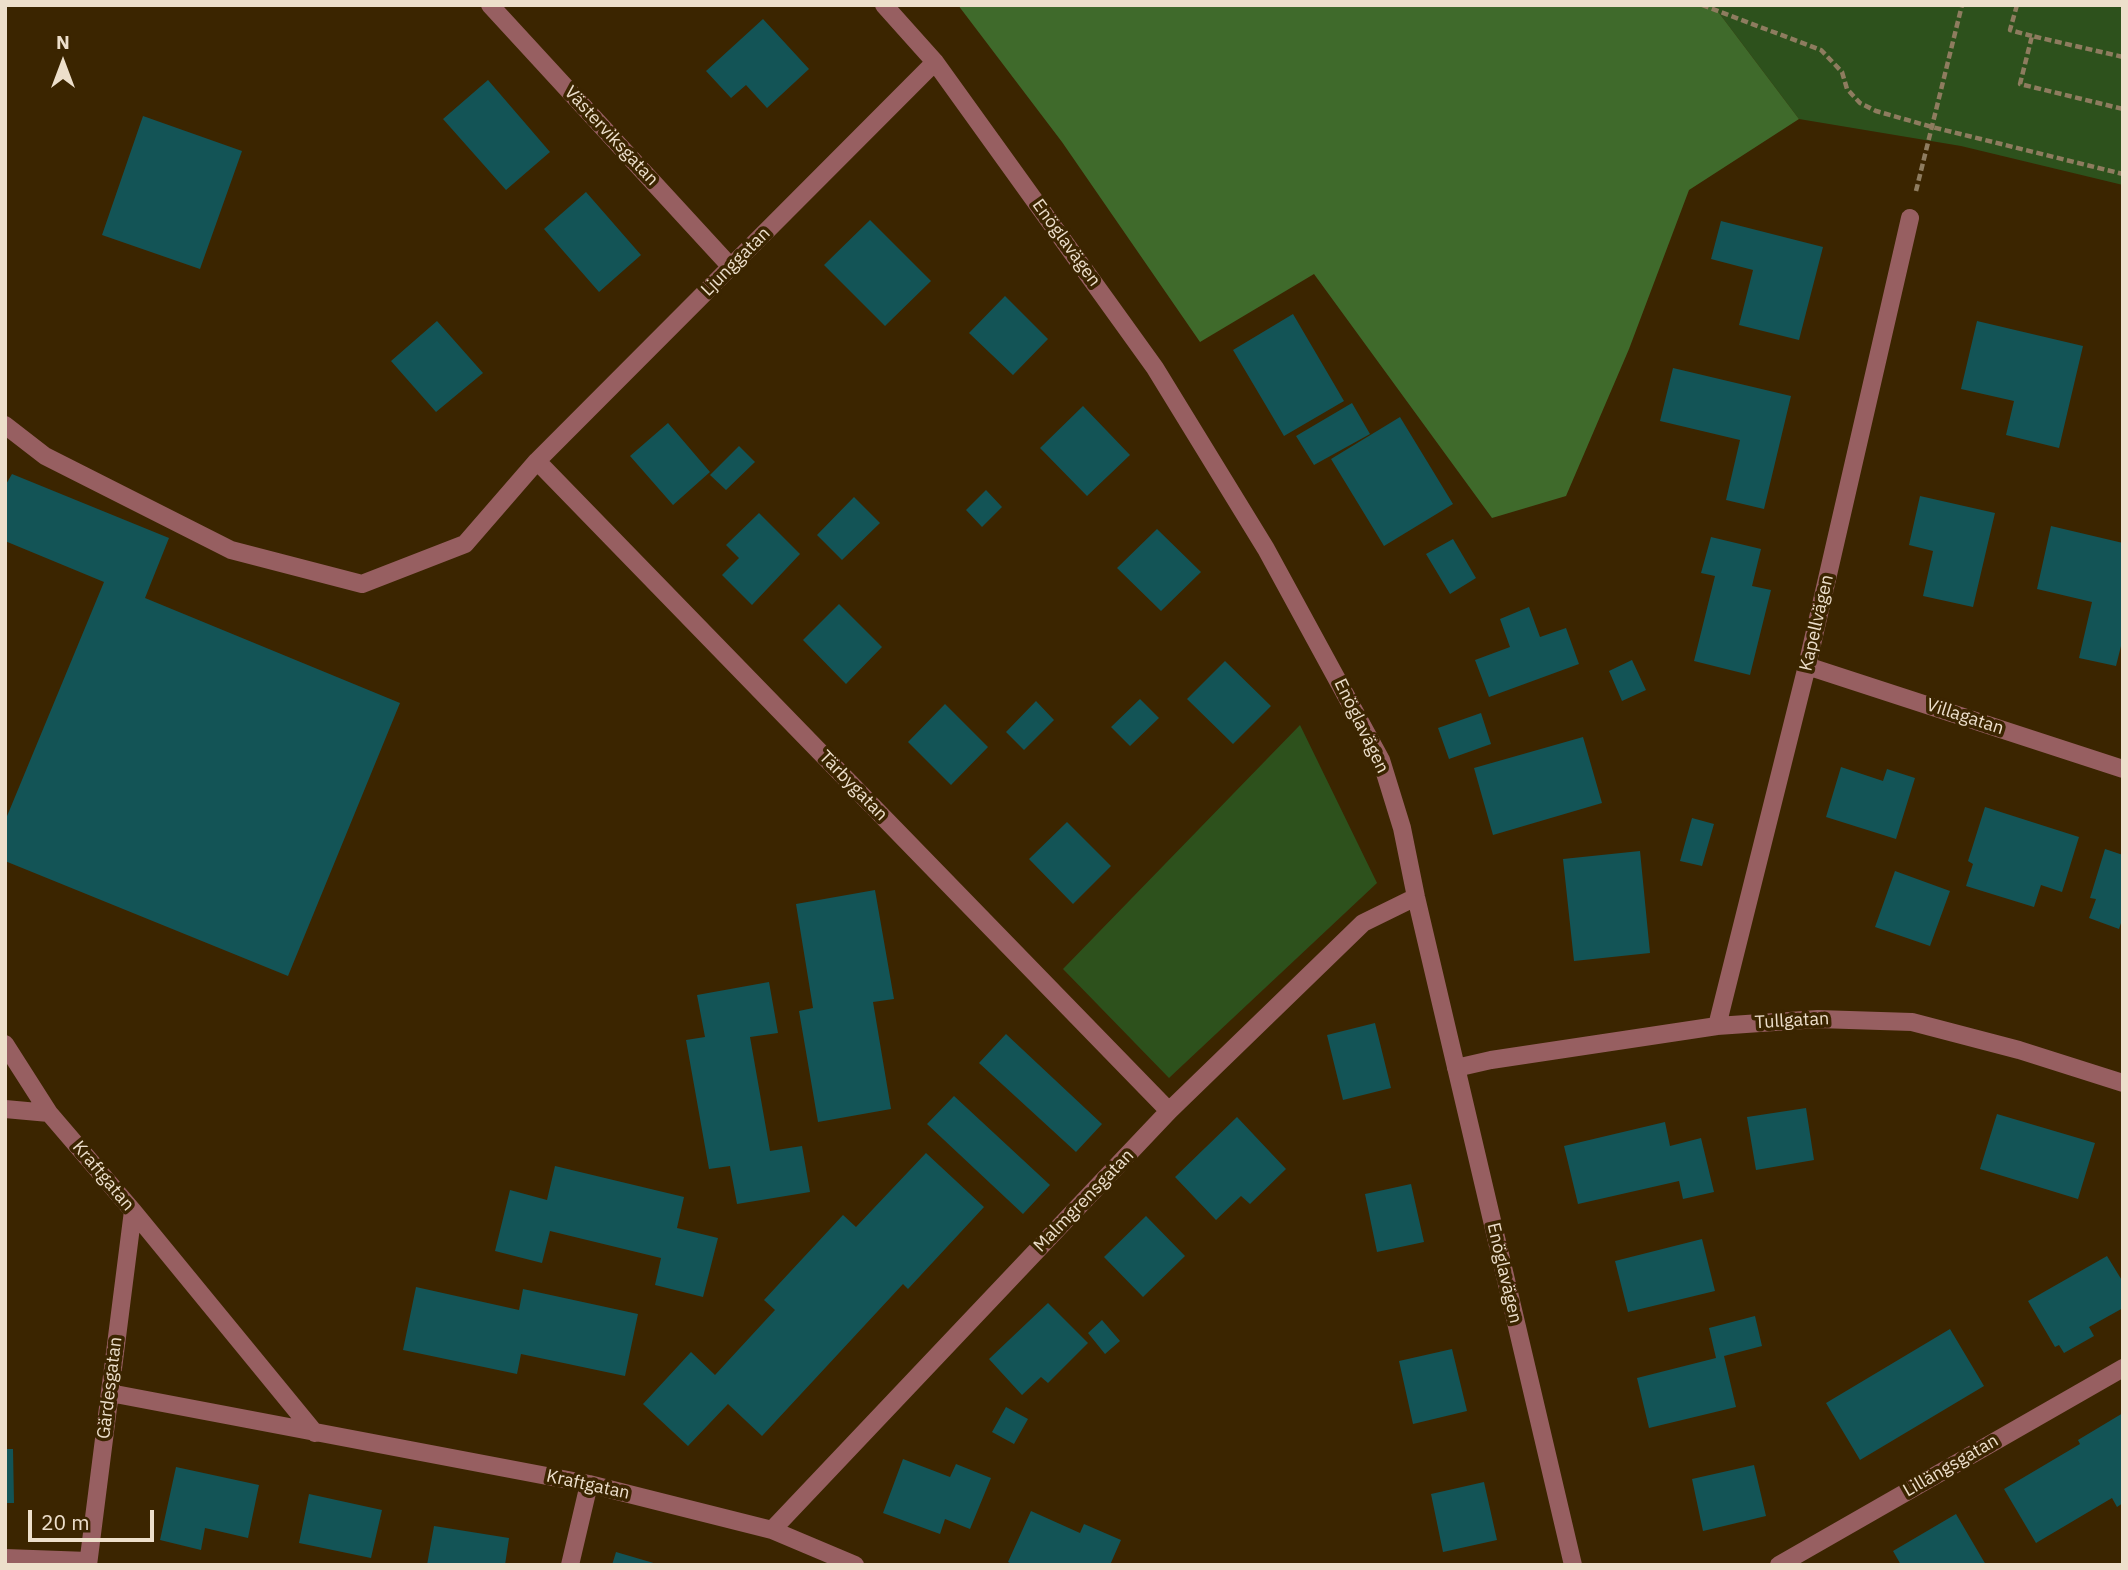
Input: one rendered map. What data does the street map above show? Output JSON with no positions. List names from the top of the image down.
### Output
{
  "streets": {
    "street": [
      "Västerviksgatan",
      "Enöglavägen",
      "Ljunggatan",
      "Kapellvägen",
      "Villagatan",
      "Tärbygatan",
      "Tullgatan",
      "Kraftgatan",
      "Malmgrensgatan",
      "Gärdesgatan",
      "Lillängsgatan"
    ]
  },
  "crossings": [
    ["Västerviksgatan", "Ljunggatan"],
    ["Enöglavägen", "Ljunggatan"],
    ["Enöglavägen", "Tullgatan"],
    ["Enöglavägen", "Malmgrensgatan"],
    ["Ljunggatan", "Tärbygatan"],
    ["Kapellvägen", "Villagatan"],
    ["Kapellvägen", "Tullgatan"],
    ["Tärbygatan", "Malmgrensgatan"],
    ["Kraftgatan", "Malmgrensgatan"],
    ["Kraftgatan", "Gärdesgatan"]
  ],
  "scale_bar": "20 m",
  "north": "top"
}
